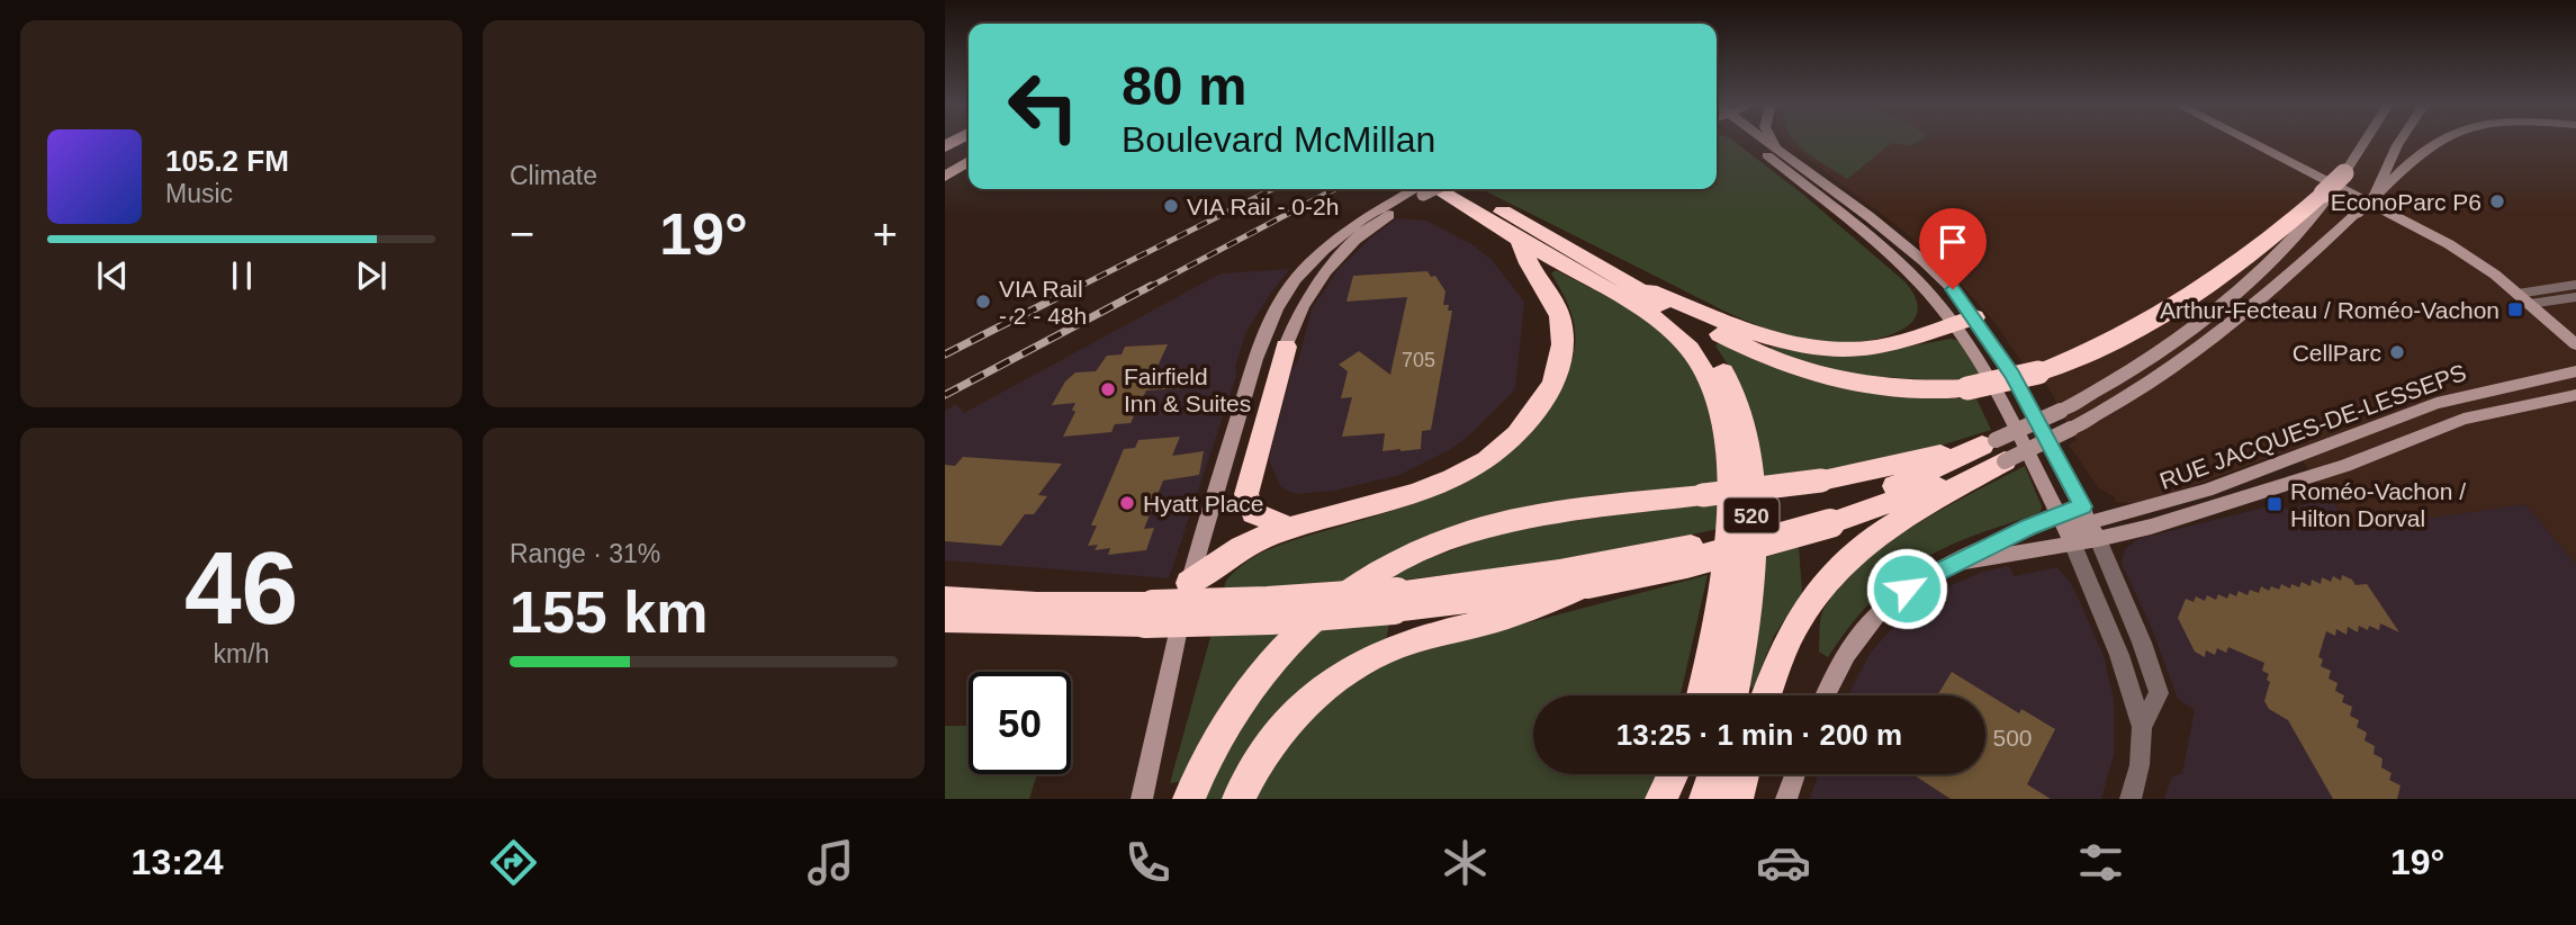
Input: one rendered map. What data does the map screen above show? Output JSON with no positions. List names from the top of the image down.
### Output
{
  "streets": {
    "highway": ["520"],
    "street": ["RUE JACQUES-DE-LESSEPS"]
  },
  "places": {
    "other": [
      "EconoParc P6",
      "VIA Rail - 0-2h",
      "VIA Rail - 2 - 48h",
      "CellParc",
      "Fairfield Inn & Suites",
      "Hyatt Place"
    ],
    "transit": ["Arthur-Fecteau / Roméo-Vachon", "Roméo-Vachon / Hilton Dorval"]
  },
  "house_numbers": ["705", "500"],
  "page": {
    "tile": [
      "Climate",
      ["46", "km/h"],
      ["Range · 31%", "155 km"]
    ],
    "turn": ["80 m", "Boulevard McMillan"],
    "song": ["105.2 FM", "Music"],
    "heat": ["−", "19°", "+"],
    "limit": "50",
    "trip": "13:25 · 1 min · 200 m",
    "tabs": ["13:24", "19°"]
  }
}
